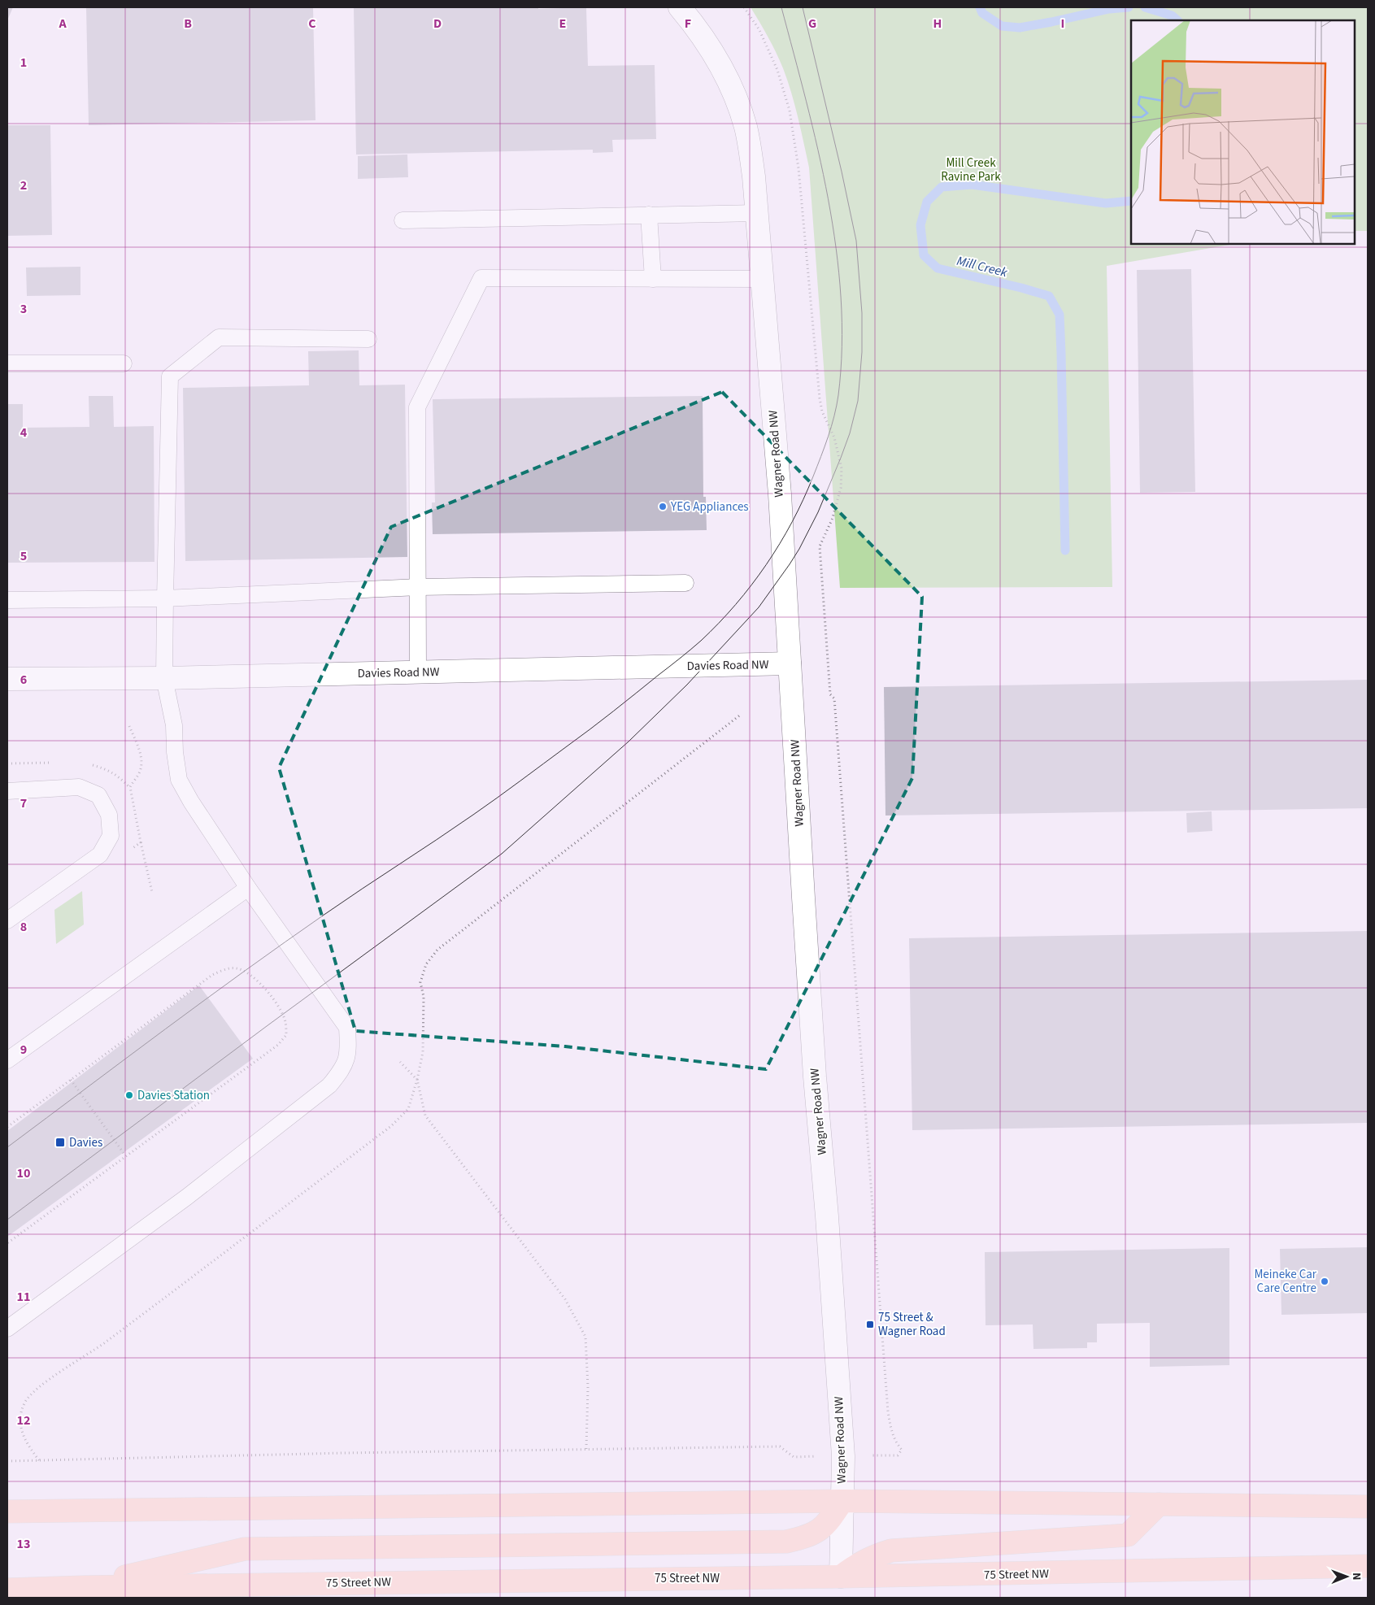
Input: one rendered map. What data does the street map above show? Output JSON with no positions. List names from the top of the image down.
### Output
{
  "streets": {
    "main road": ["75 Street NW"],
    "street": ["Wagner Road NW", "Davies Road NW"]
  },
  "crossings": [
    ["Wagner Road NW", "Davies Road NW"],
    ["Wagner Road NW", "75 Street NW"]
  ],
  "water": ["Mill Creek"],
  "parks": ["Mill Creek Ravine Park"],
  "places": {
    "other": ["YEG Appliances", "Davies Station", "Meineke Car Care Centre"],
    "transit": ["Davies", "75 Street & Wagner Road"]
  },
  "north": "right",
  "grid": {
    "columns": [
      "A",
      "B",
      "C",
      "D",
      "E",
      "F",
      "G",
      "H",
      "I"
    ],
    "rows": [
      "1",
      "2",
      "3",
      "4",
      "5",
      "6",
      "7",
      "8",
      "9",
      "10",
      "11",
      "12",
      "13"
    ]
  }
}
